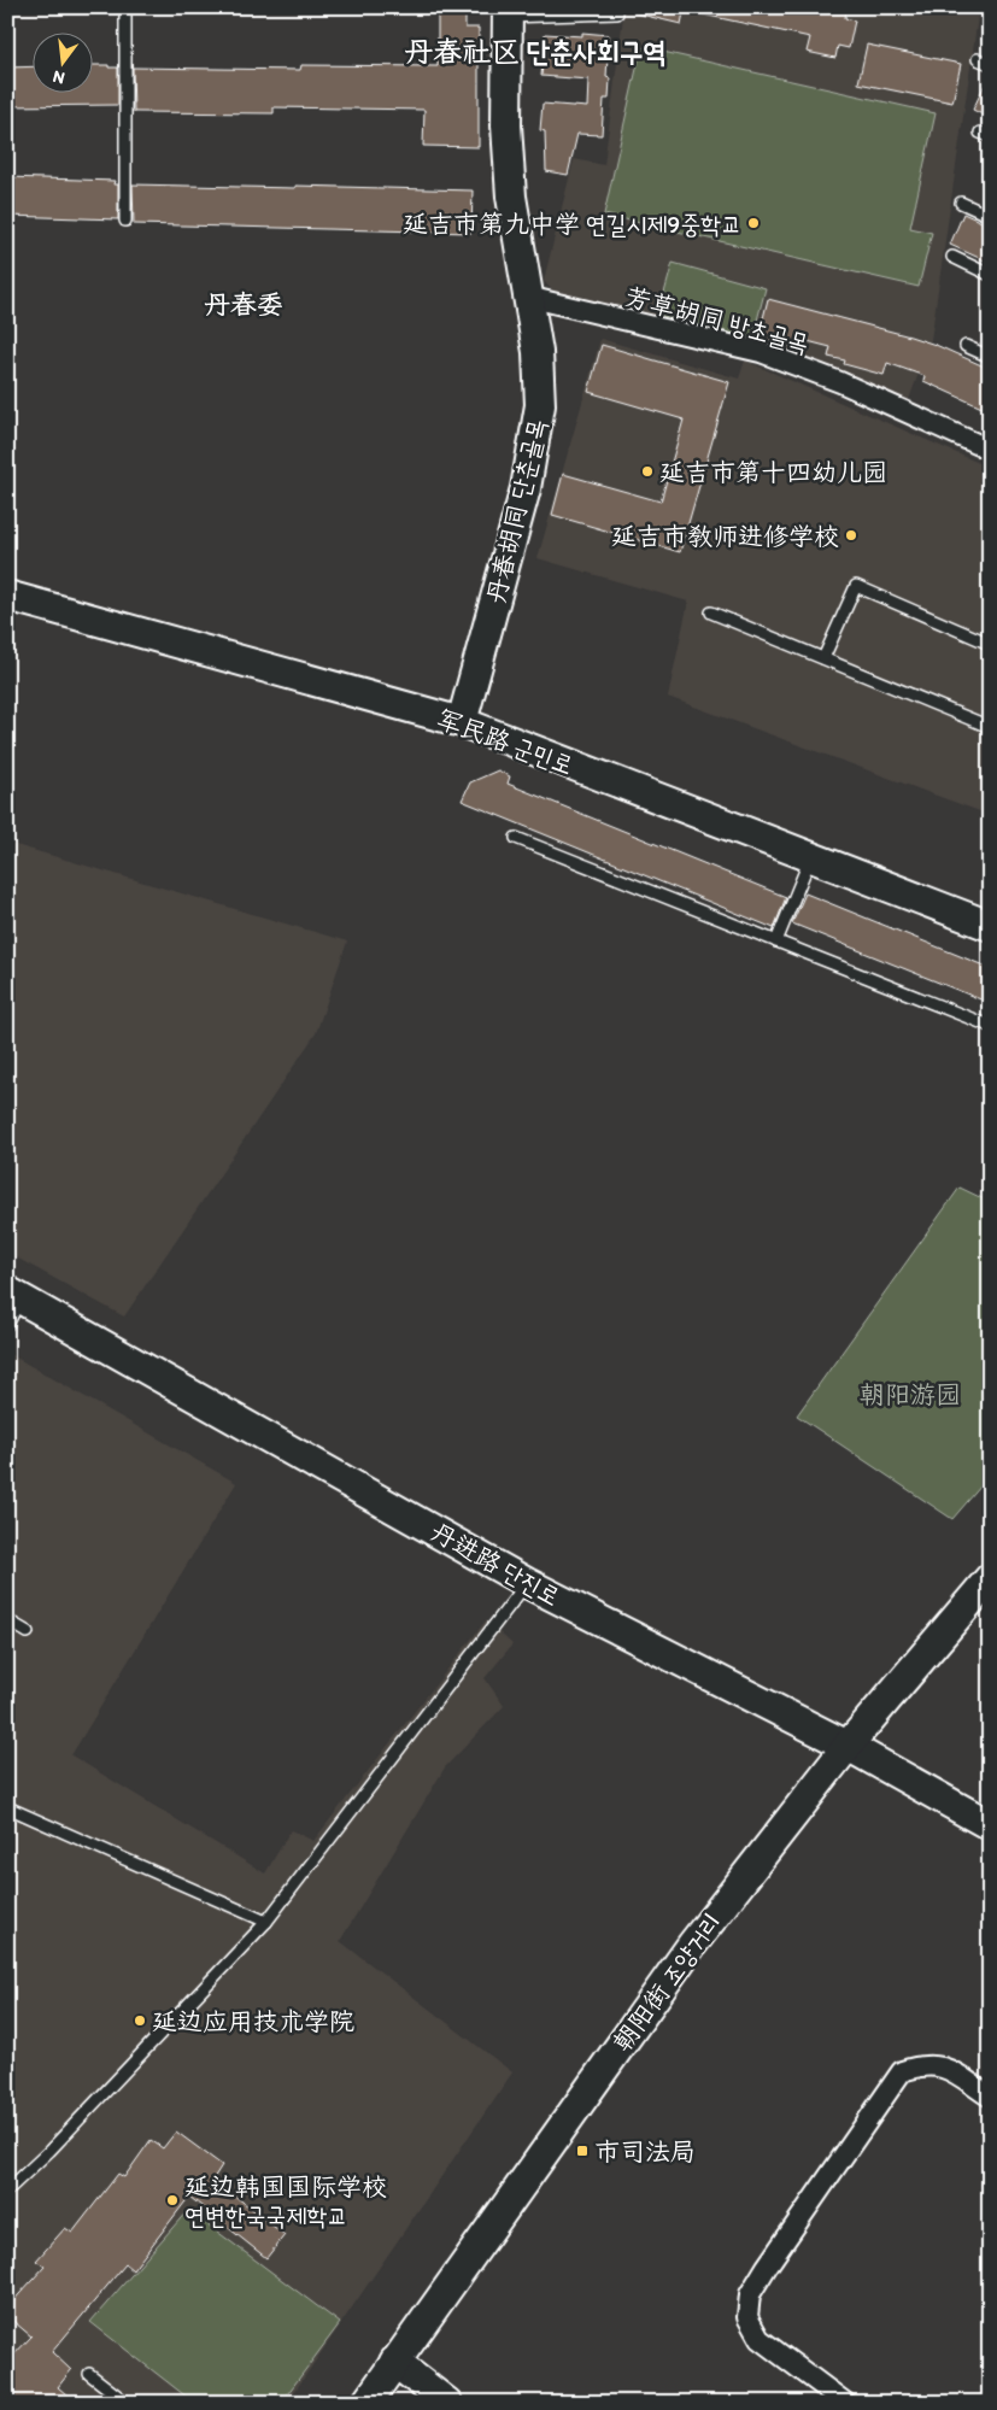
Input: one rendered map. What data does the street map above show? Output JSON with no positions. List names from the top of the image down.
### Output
{
  "streets": {
    "street": [
      "芳草胡同 방초골목",
      "丹春胡同 단춘골목",
      "军民路 군민로",
      "丹进路 단진로",
      "朝阳街 조양거리"
    ]
  },
  "crossings": [
    ["芳草胡同 방초골목", "丹春胡同 단춘골목"],
    ["丹春胡同 단춘골목", "军民路 군민로"],
    ["丹进路 단진로", "朝阳街 조양거리"]
  ],
  "districts": ["丹春社区 단춘사회구역", "丹春委"],
  "parks": ["朝阳游园"],
  "places": {
    "other": [
      "延吉市第九中学 연길시제9중학교",
      "延吉市第十四幼儿园",
      "延吉市教师进修学校",
      "延边应用技术学院",
      "延边韩国国际学校 연변한국국제학교"
    ],
    "transit": ["市司法局"]
  },
  "north": "bottom"
}
